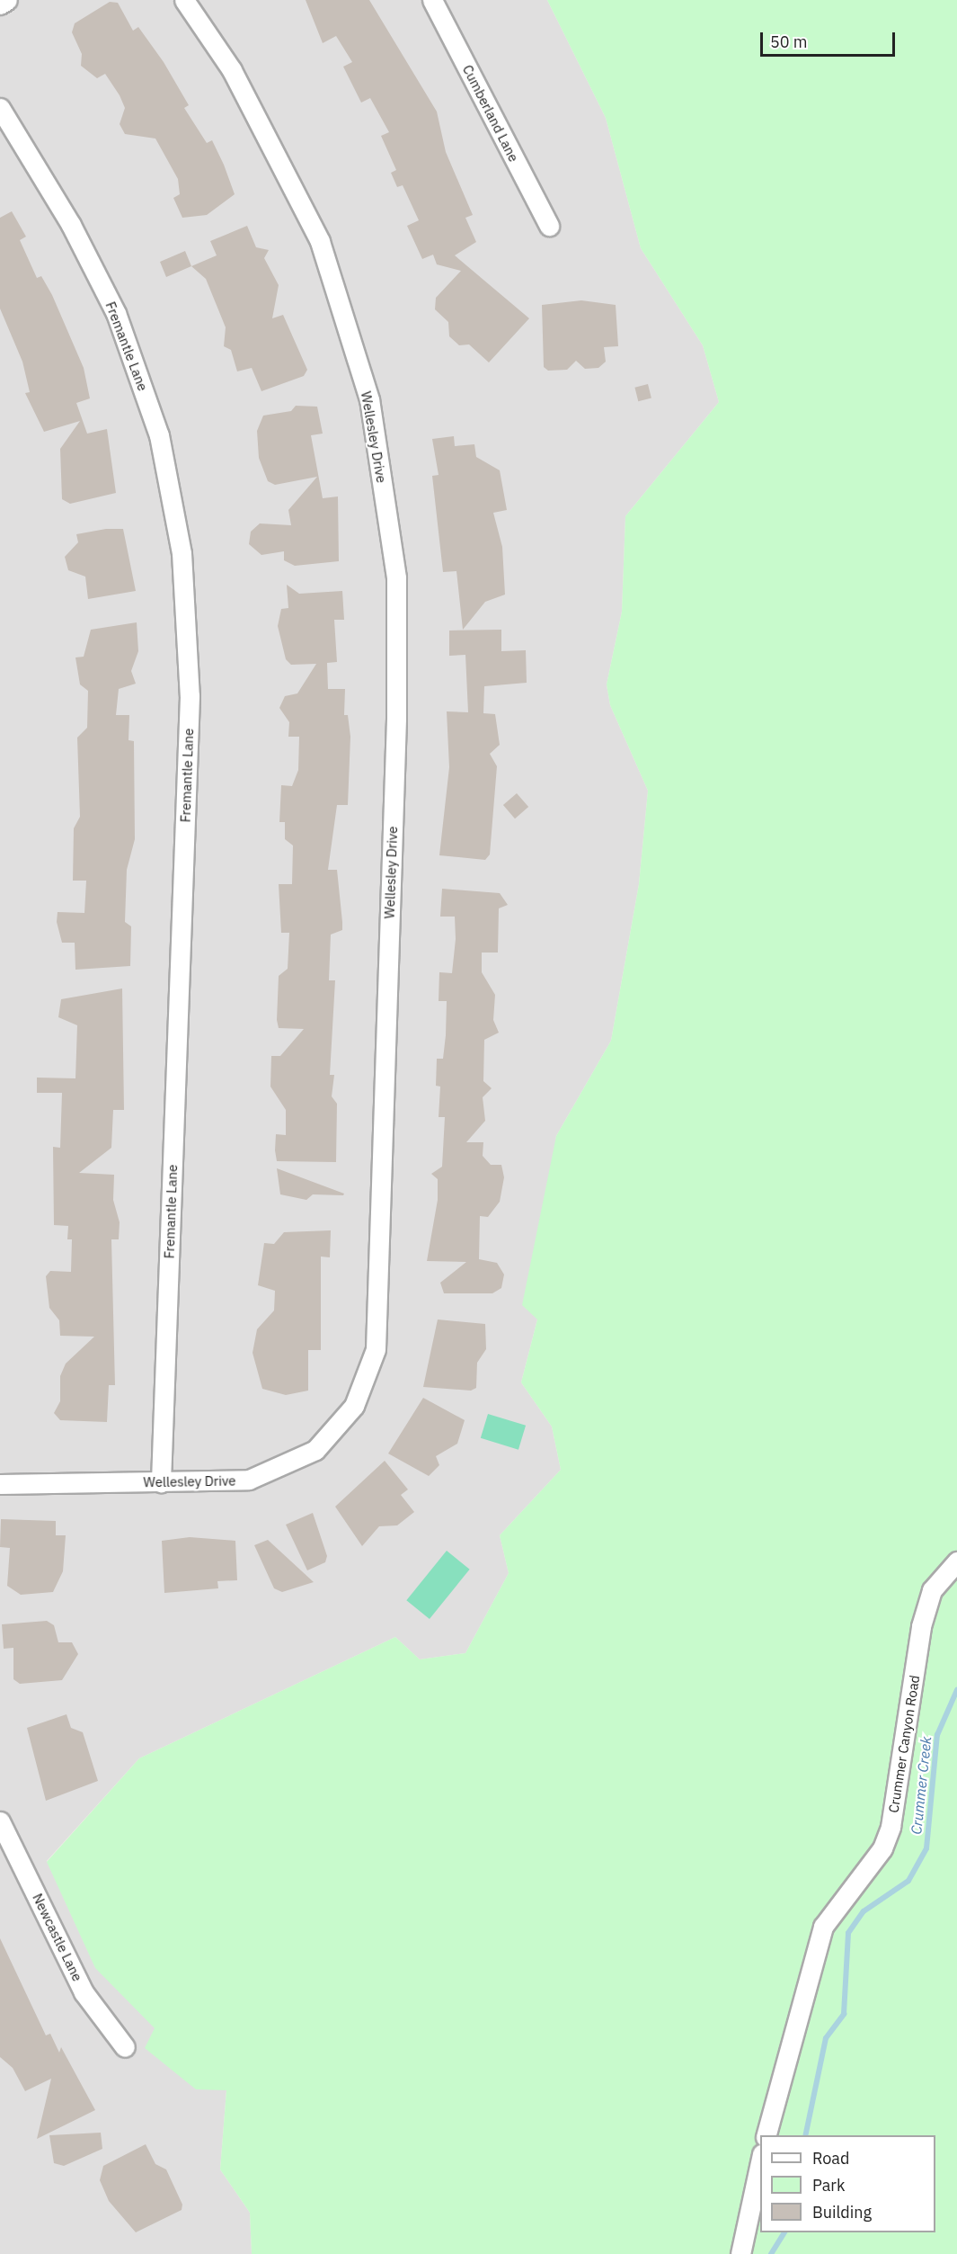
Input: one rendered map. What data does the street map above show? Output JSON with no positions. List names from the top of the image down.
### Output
{
  "streets": {
    "street": [
      "Cumberland Lane",
      "Fremantle Lane",
      "Wellesley Drive",
      "Crummer Canyon Road",
      "Newcastle Lane"
    ]
  },
  "crossings": [
    ["Fremantle Lane", "Wellesley Drive"]
  ],
  "water": ["Crummer Creek"],
  "legend": ["Road", "Park", "Building"],
  "scale_bar": "50 m"
}
